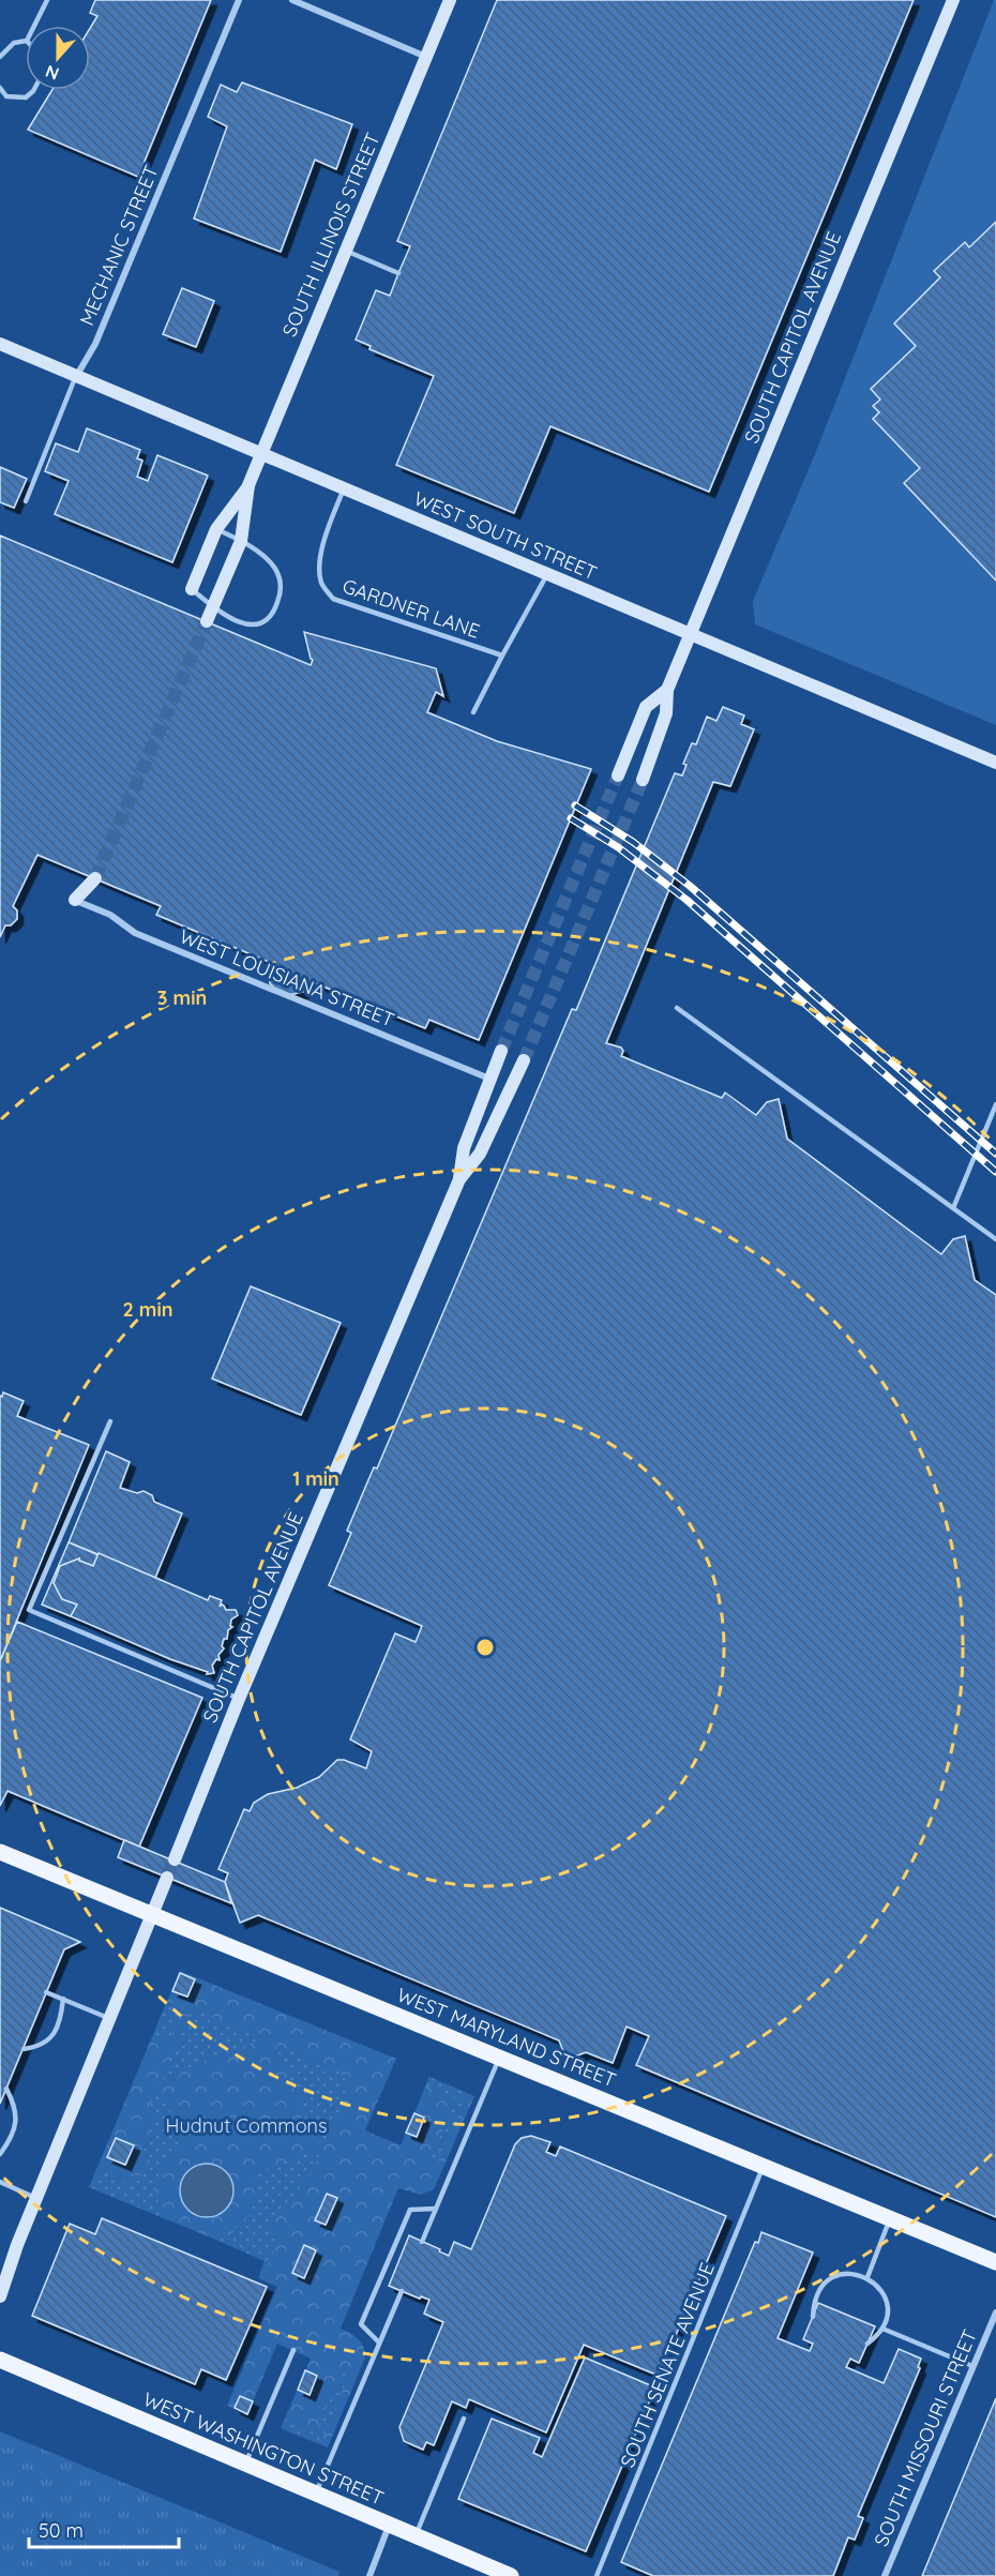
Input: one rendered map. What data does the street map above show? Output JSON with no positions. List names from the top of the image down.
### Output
{
  "streets": {
    "main road": [
      "SOUTH ILLINOIS STREET",
      "SOUTH CAPITOL AVENUE",
      "WEST SOUTH STREET",
      "WEST MARYLAND STREET",
      "WEST WASHINGTON STREET"
    ],
    "street": ["MECHANIC STREET", "WEST LOUISIANA STREET", "SOUTH MISSOURI STREET"],
    "lane": ["GARDNER LANE", "SOUTH SENATE AVENUE"]
  },
  "crossings": [
    ["SOUTH ILLINOIS STREET", "WEST SOUTH STREET"],
    ["MECHANIC STREET", "WEST SOUTH STREET"],
    ["SOUTH CAPITOL AVENUE", "WEST SOUTH STREET"],
    ["SOUTH CAPITOL AVENUE", "WEST LOUISIANA STREET"],
    ["WEST SOUTH STREET", "GARDNER LANE"],
    ["WEST MARYLAND STREET", "SOUTH SENATE AVENUE"]
  ],
  "parks": ["Hudnut Commons"],
  "scale_bar": "50 m",
  "north": "bottom",
  "rings": ["3 min", "2 min", "1 min"]
}
